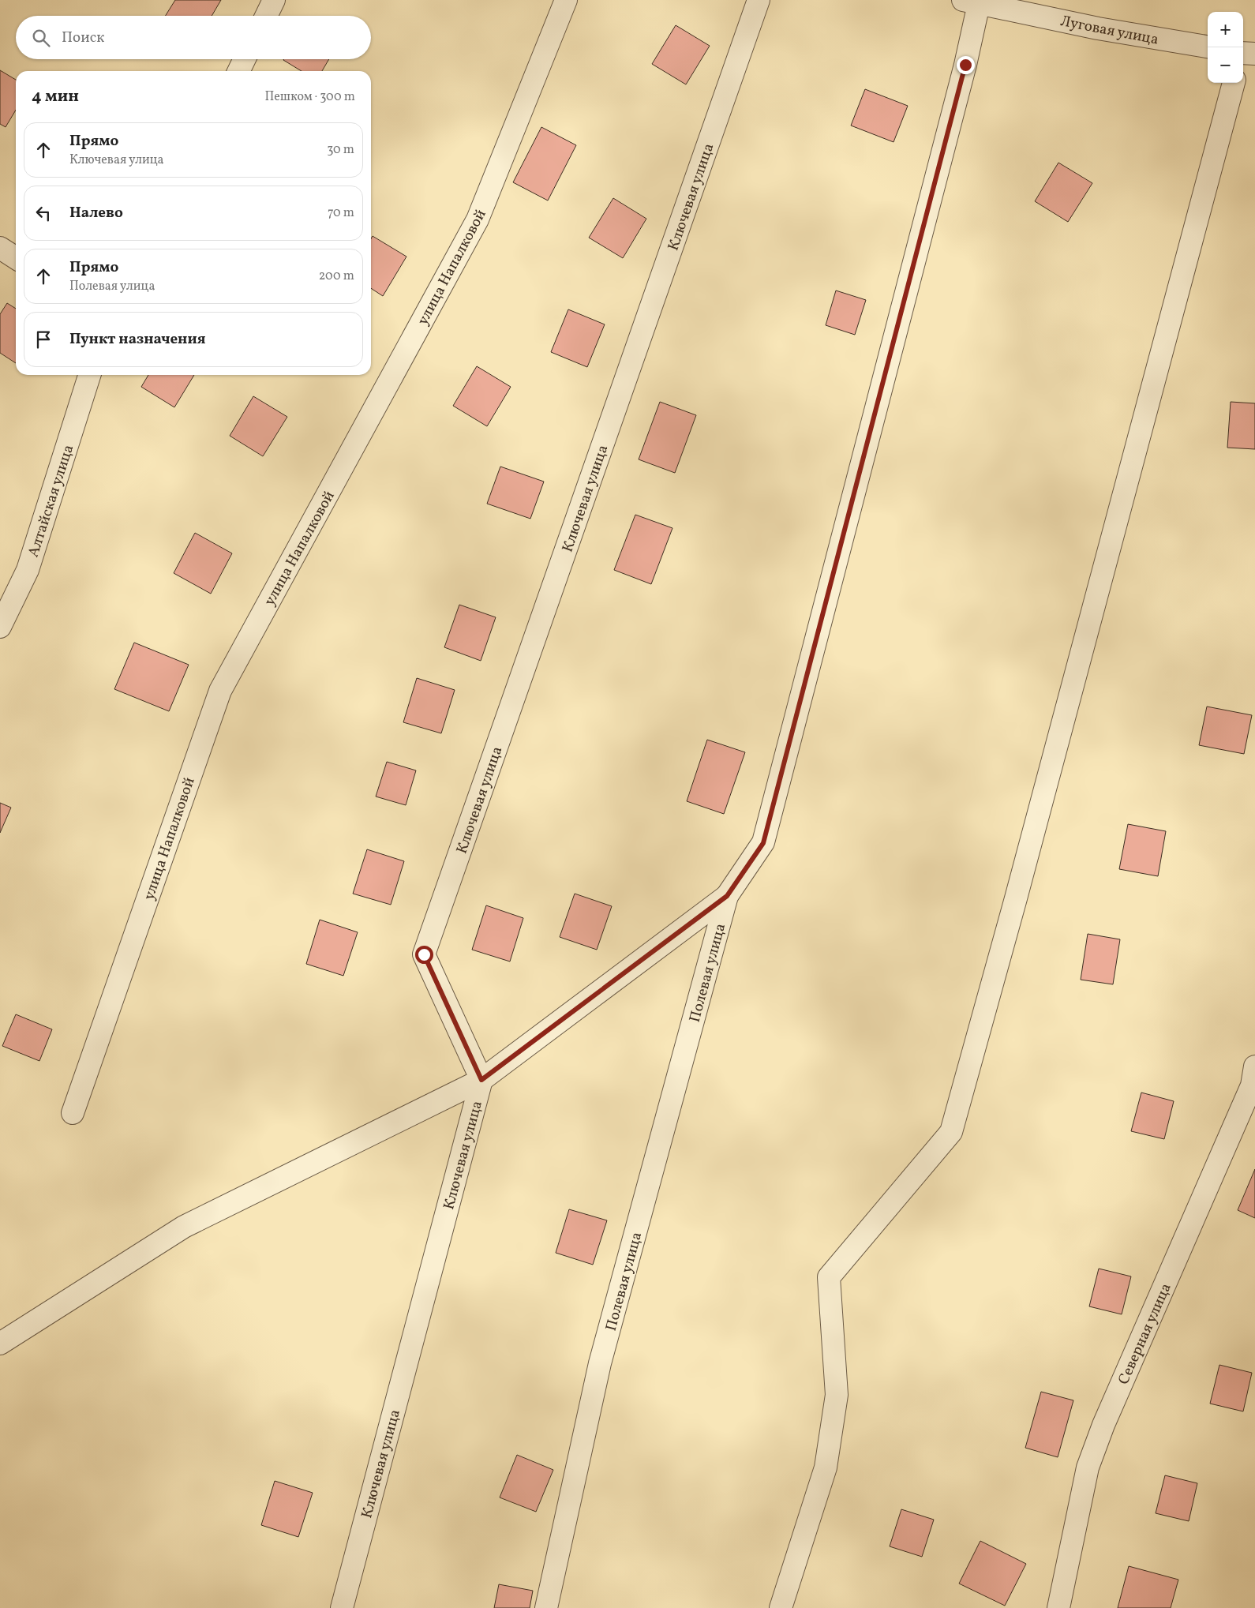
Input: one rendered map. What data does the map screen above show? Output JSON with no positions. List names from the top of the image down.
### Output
{
  "streets": {
    "street": [
      "Луговая улица",
      "Ключевая улица",
      "улица Напалковой",
      "Алтайская улица",
      "Полевая улица",
      "Северная улица"
    ]
  },
  "crossings": [
    ["Луговая улица", "Полевая улица"]
  ],
  "page": {
    "map_buttons": ["+", "−"],
    "search": "Поиск",
    "heading": ["4 мин", "Пешком · 300 m"],
    "list": [
      ["Прямо", "Ключевая улица", "30 m"],
      ["Налево", "70 m"],
      ["Прямо", "Полевая улица", "200 m"],
      "Пункт назначения"
    ]
  }
}
